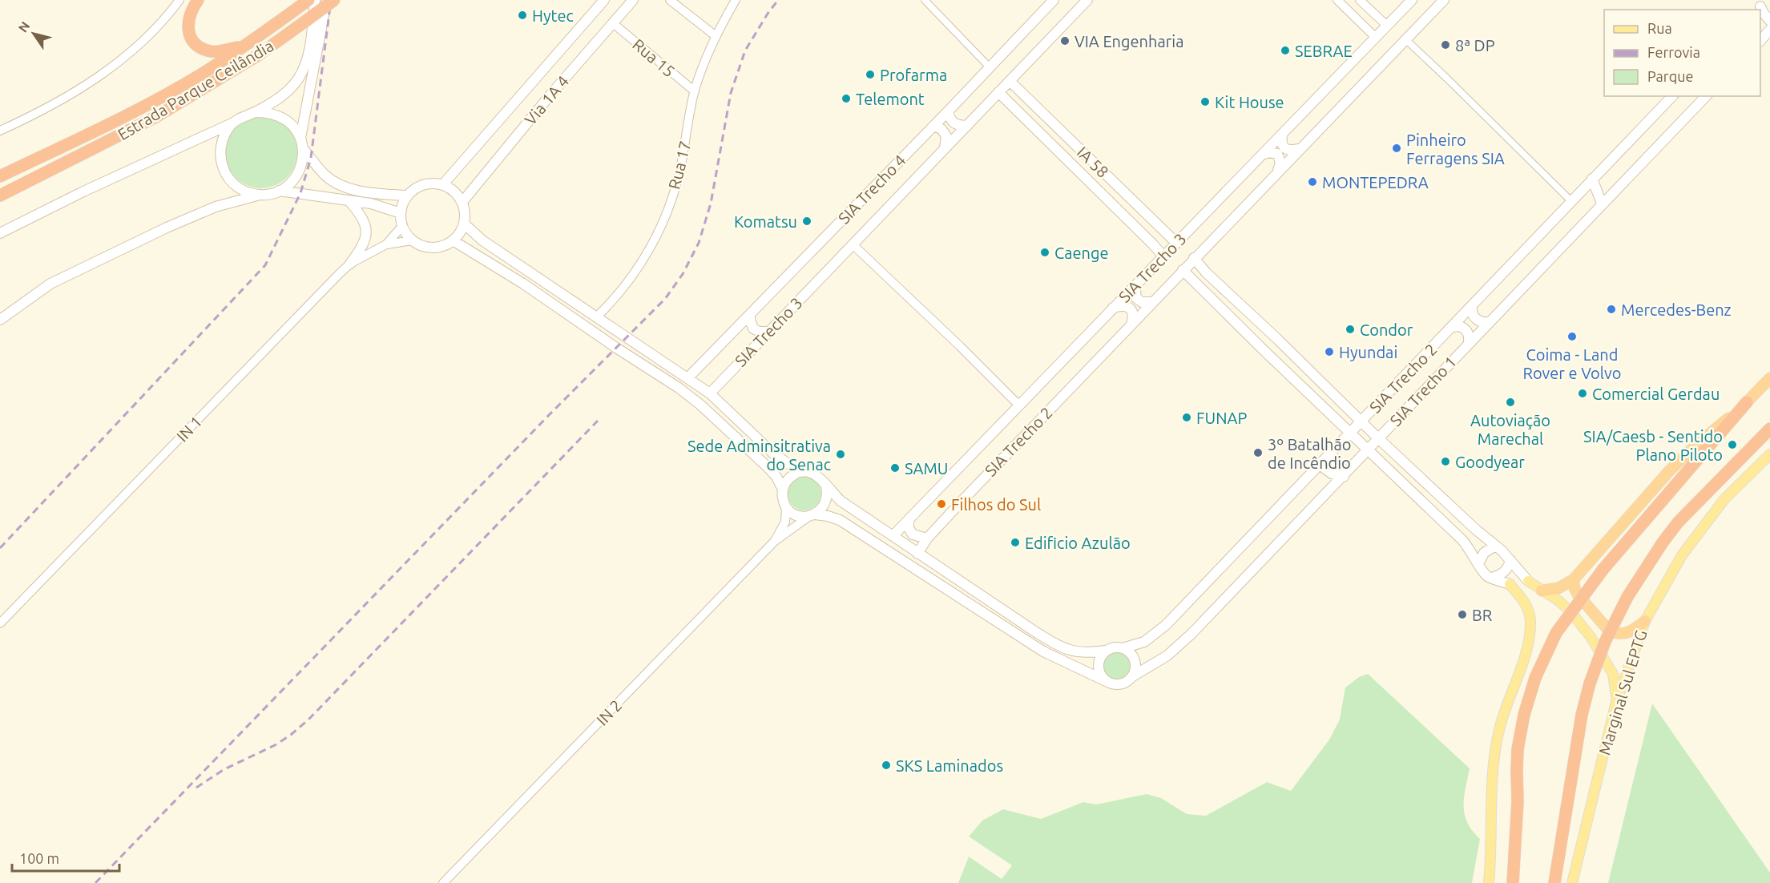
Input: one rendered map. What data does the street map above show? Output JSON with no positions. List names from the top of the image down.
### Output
{
  "streets": {
    "highway": ["Estrada Parque Ceilândia"],
    "main road": [
      "Via 1A 4",
      "IA 58",
      "SIA Trecho 4",
      "SIA Trecho 3",
      "SIA Trecho 2",
      "SIA Trecho 1",
      "Marginal Sul EPTG"
    ],
    "street": [
      "Rua 15",
      "Rua 17",
      "IN 1",
      "IN 2"
    ]
  },
  "crossings": [
    ["Rua 15", "Via 1A 4"],
    ["Rua 15", "Rua 17"],
    ["Via 1A 4", "IN 1"],
    ["IA 58", "SIA Trecho 3"],
    ["SIA Trecho 2", "SIA Trecho 1"]
  ],
  "places": [
    "Hytec",
    "VIA Engenharia",
    "8ª DP",
    "SEBRAE",
    "Profarma",
    "Telemont",
    "Kit House",
    "Pinheiro Ferragens SIA",
    "MONTEPEDRA",
    "Komatsu",
    "Caenge",
    "Mercedes-Benz",
    "Condor",
    "Coima - Land Rover e Volvo",
    "Hyundai",
    "Comercial Gerdau",
    "Autoviação Marechal",
    "FUNAP",
    "SIA/Caesb - Sentido Plano Piloto",
    "3º Batalhão de Incêndio",
    "Sede Adminsitrativa do Senac",
    "Goodyear",
    "SAMU",
    "Filhos do Sul",
    "Edificio Azulão",
    "BR",
    "SKS Laminados"
  ],
  "legend": ["Rua", "Ferrovia", "Parque"],
  "scale_bar": "100 m",
  "north": "top left"
}
